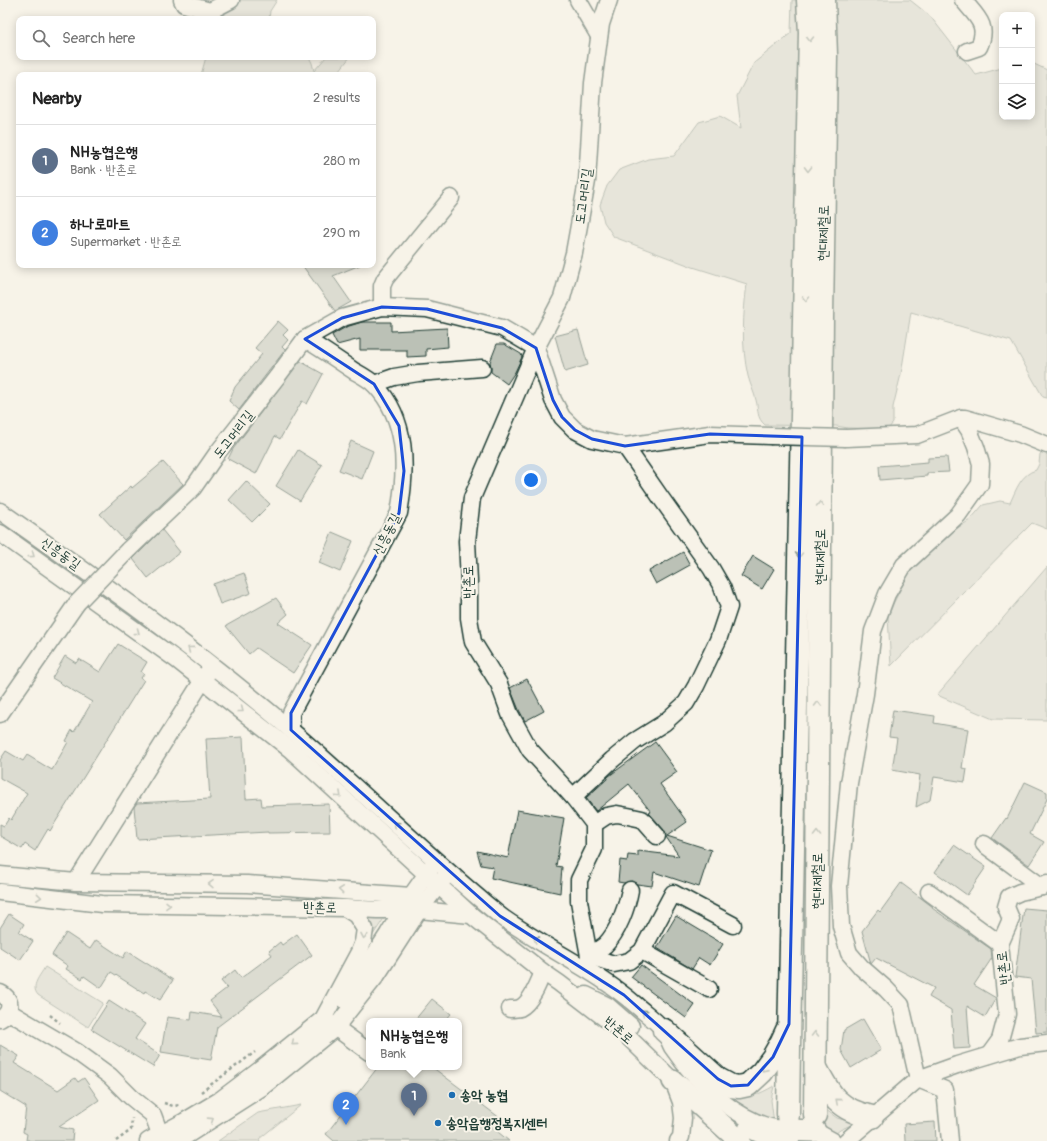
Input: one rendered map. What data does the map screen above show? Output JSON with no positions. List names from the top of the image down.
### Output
{
  "streets": {
    "highway": ["현대제철로"],
    "street": ["도고머리길", "신흥동길", "반촌로"]
  },
  "crossings": [
    ["도고머리길", "신흥동길"],
    ["도고머리길", "반촌로"],
    ["신흥동길", "반촌로"]
  ],
  "places": ["송악 농협", "송악읍행정복지센터"],
  "page": {
    "map_buttons": ["+", "−"],
    "search": "Search here",
    "heading": ["Nearby", "2 results"],
    "list": [
      {
        "mark": "1",
        "name": "NH농협은행",
        "note": "Bank · 반촌로",
        "value": "280 m"
      },
      {
        "mark": "2",
        "name": "하나로마트",
        "note": "Supermarket · 반촌로",
        "value": "290 m"
      }
    ],
    "popup": ["NH농협은행", "Bank"],
    "pins": ["1", "2"]
  }
}
